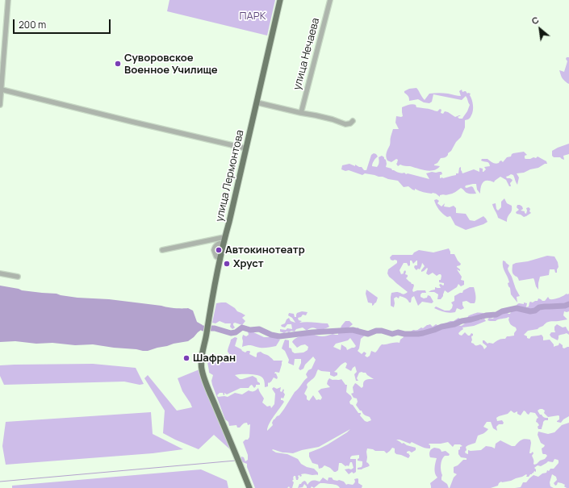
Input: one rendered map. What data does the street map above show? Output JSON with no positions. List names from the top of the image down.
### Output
{
  "streets": {
    "main road": ["улица Лермонтова"],
    "street": ["улица Нечаева"]
  },
  "parks": ["ПАРК"],
  "places": [
    "Суворовское Военное Училище",
    "Автокинотеатр",
    "Хруст",
    "Шафран"
  ],
  "scale_bar": "200 m",
  "north": "top left"
}
